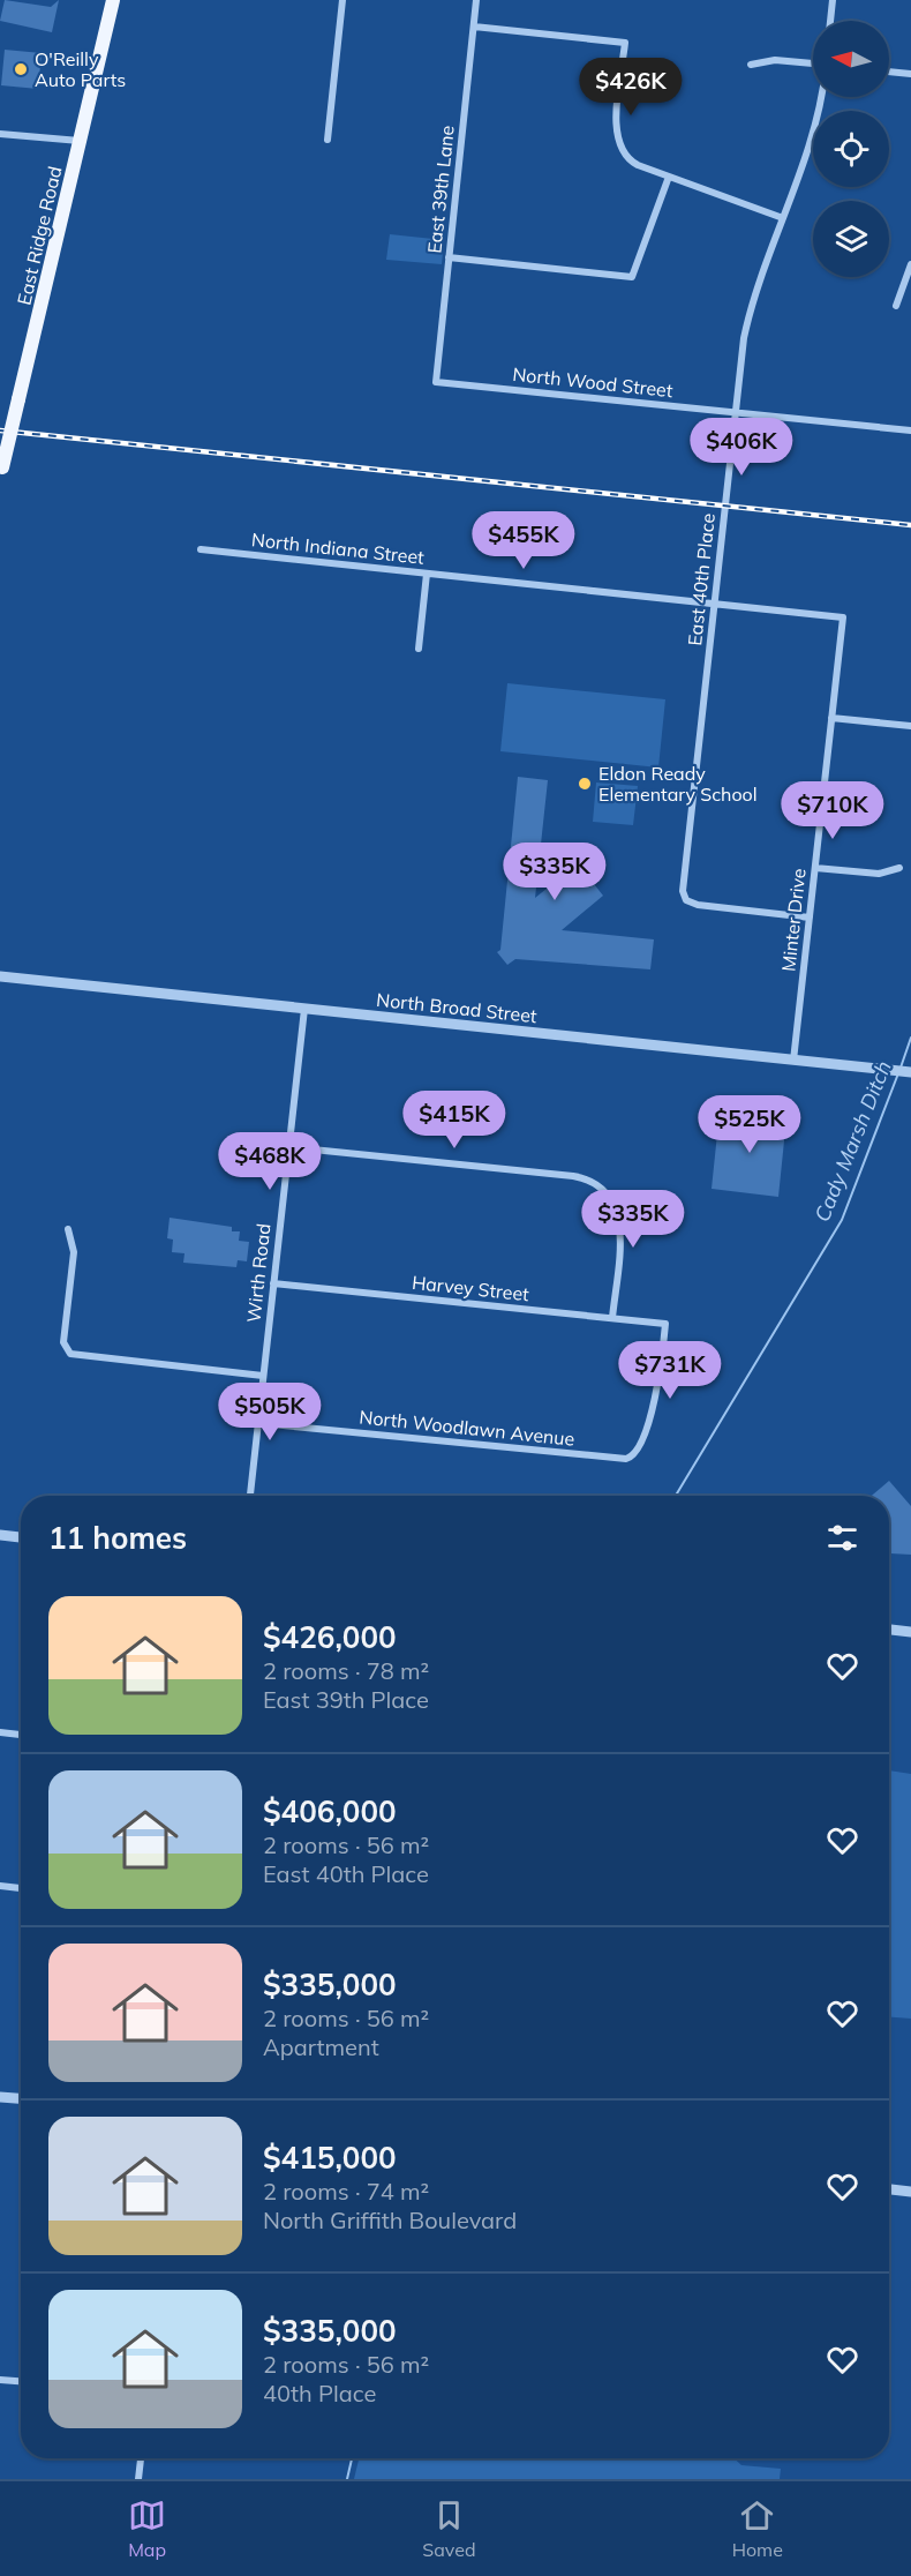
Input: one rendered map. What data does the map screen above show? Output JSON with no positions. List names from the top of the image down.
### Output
{
  "streets": {
    "main road": ["East Ridge Road"],
    "street": [
      "East 39th Lane",
      "North Wood Street",
      "North Indiana Street",
      "East 40th Place",
      "Minter Drive",
      "North Broad Street",
      "Wirth Road",
      "Harvey Street",
      "North Woodlawn Avenue"
    ]
  },
  "crossings": [
    ["East 39th Lane", "North Wood Street"],
    ["North Wood Street", "East 40th Place"],
    ["North Indiana Street", "East 40th Place"],
    ["North Indiana Street", "Minter Drive"],
    ["East 40th Place", "Minter Drive"],
    ["Minter Drive", "North Broad Street"],
    ["North Broad Street", "Wirth Road"],
    ["Wirth Road", "Harvey Street"],
    ["Wirth Road", "North Woodlawn Avenue"],
    ["Harvey Street", "North Woodlawn Avenue"]
  ],
  "water": ["Cady Marsh Ditch"],
  "places": ["O'Reilly Auto Parts", "Eldon Ready Elementary School"],
  "north": "left",
  "page": {
    "price": [
      "$426K",
      "$406K",
      "$455K",
      "$710K",
      "$335K",
      "$415K",
      "$525K",
      "$468K",
      "$335K",
      "$731K",
      "$505K"
    ],
    "heading": "11 homes",
    "list": [
      {
        "name": "$426,000",
        "note": "2 rooms · 78 m² · East 39th Place"
      },
      {
        "name": "$406,000",
        "note": "2 rooms · 56 m² · East 40th Place"
      },
      {
        "name": "$335,000",
        "note": "2 rooms · 56 m² · Apartment"
      },
      {
        "name": "$415,000",
        "note": "2 rooms · 74 m² · North Griffith Boulevard"
      },
      {
        "name": "$335,000",
        "note": "2 rooms · 56 m² · 40th Place"
      }
    ],
    "tabs": ["Map", "Saved", "Home"]
  }
}
